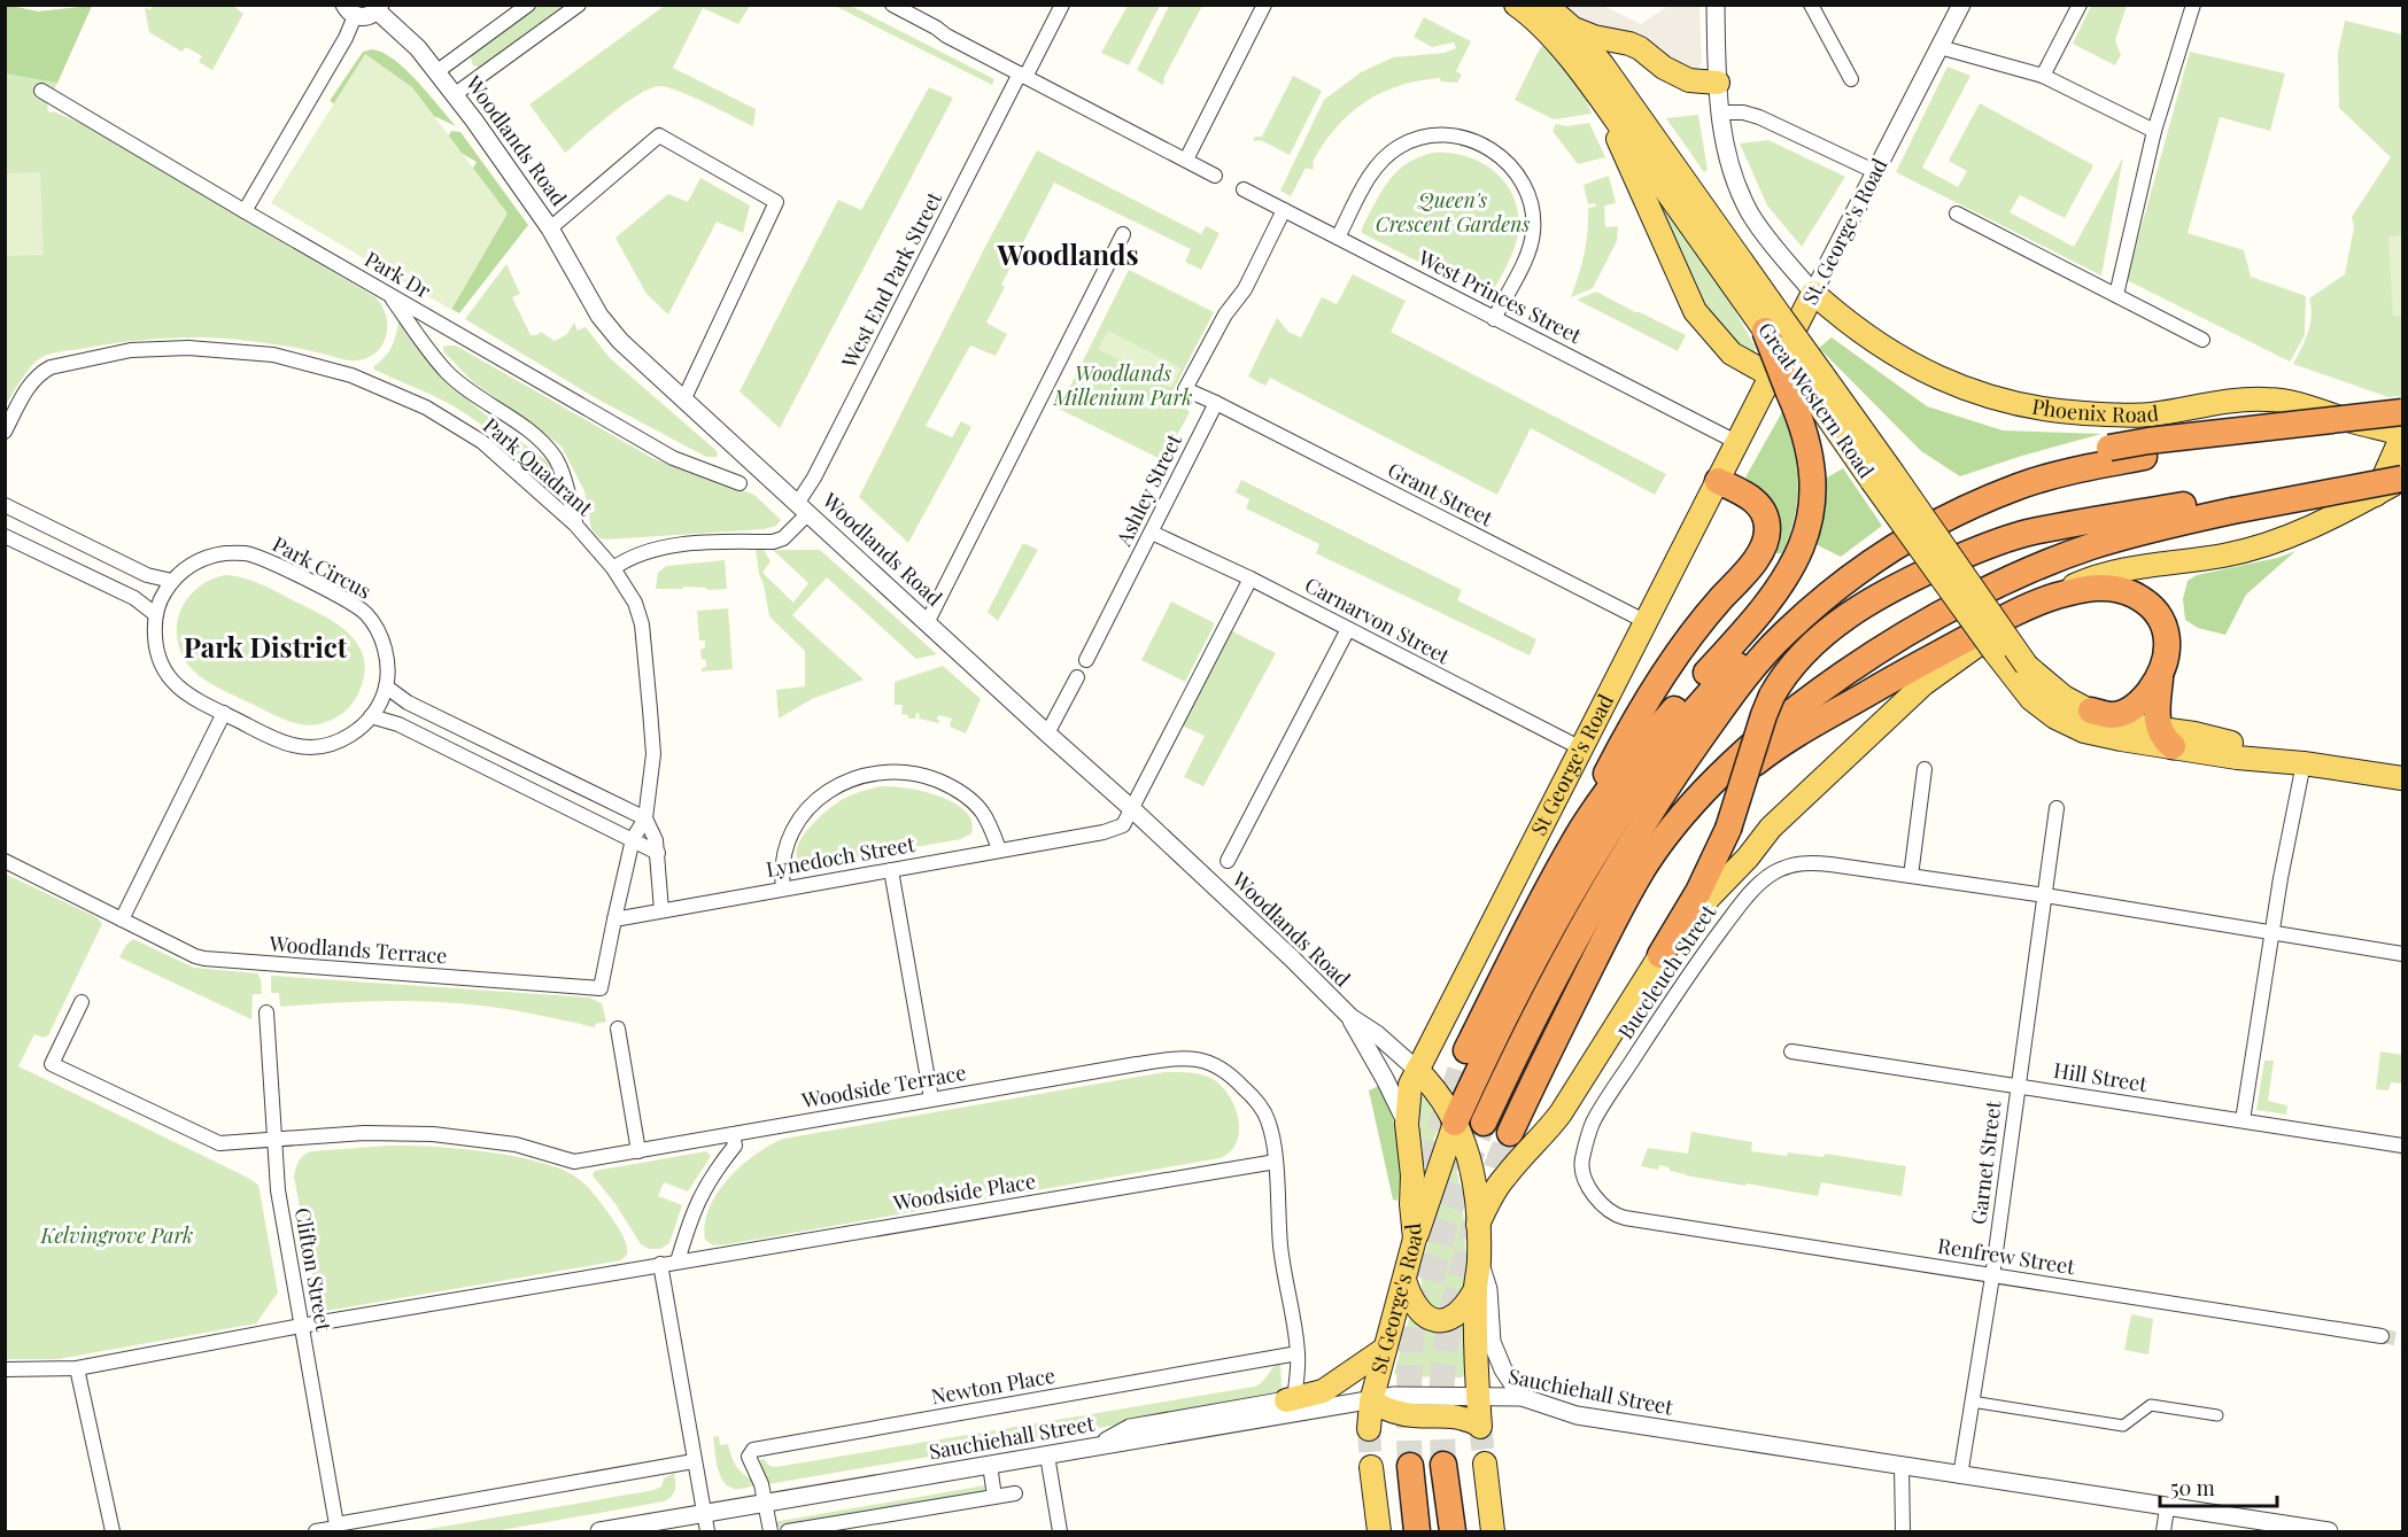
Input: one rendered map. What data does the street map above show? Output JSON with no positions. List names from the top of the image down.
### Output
{
  "streets": {
    "main road": [
      "St. George's Road",
      "Great Western Road",
      "Phoenix Road",
      "St George's Road"
    ],
    "street": [
      "Woodlands Road",
      "Park Dr",
      "West End Park Street",
      "West Princes Street",
      "Park Quadrant",
      "Ashley Street",
      "Grant Street",
      "Park Circus",
      "Carnarvon Street",
      "Lynedoch Street",
      "Woodlands Terrace",
      "Buccleuch Street",
      "Hill Street",
      "Woodside Terrace",
      "Garnet Street",
      "Woodside Place",
      "Renfrew Street",
      "Clifton Street",
      "Newton Place",
      "Sauchiehall Street"
    ]
  },
  "crossings": [
    ["Woodlands Road", "West End Park Street"],
    ["Woodlands Road", "Ashley Street"],
    ["Woodlands Road", "St George's Road"],
    ["Woodlands Road", "Lynedoch Street"],
    ["St. George's Road", "West Princes Street"],
    ["St. George's Road", "Great Western Road"],
    ["St. George's Road", "Phoenix Road"],
    ["St. George's Road", "St George's Road"],
    ["West End Park Street", "Park Quadrant"],
    ["West Princes Street", "St George's Road"],
    ["Ashley Street", "Grant Street"],
    ["Ashley Street", "Carnarvon Street"],
    ["Grant Street", "St George's Road"],
    ["Carnarvon Street", "St George's Road"],
    ["Carnarvon Street", "Lynedoch Street"],
    ["St George's Road", "Sauchiehall Street"],
    ["Lynedoch Street", "Woodlands Terrace"],
    ["Buccleuch Street", "Garnet Street"],
    ["Buccleuch Street", "Renfrew Street"],
    ["Hill Street", "Garnet Street"],
    ["Woodside Terrace", "Woodside Place"],
    ["Woodside Terrace", "Clifton Street"],
    ["Woodside Terrace", "Newton Place"],
    ["Garnet Street", "Renfrew Street"],
    ["Garnet Street", "Sauchiehall Street"],
    ["Woodside Place", "Clifton Street"],
    ["Newton Place", "Sauchiehall Street"]
  ],
  "districts": ["Woodlands", "Park District"],
  "parks": ["Queen's Crescent Gardens", "Woodlands Millenium Park", "Kelvingrove Park"],
  "scale_bar": "50 m"
}
